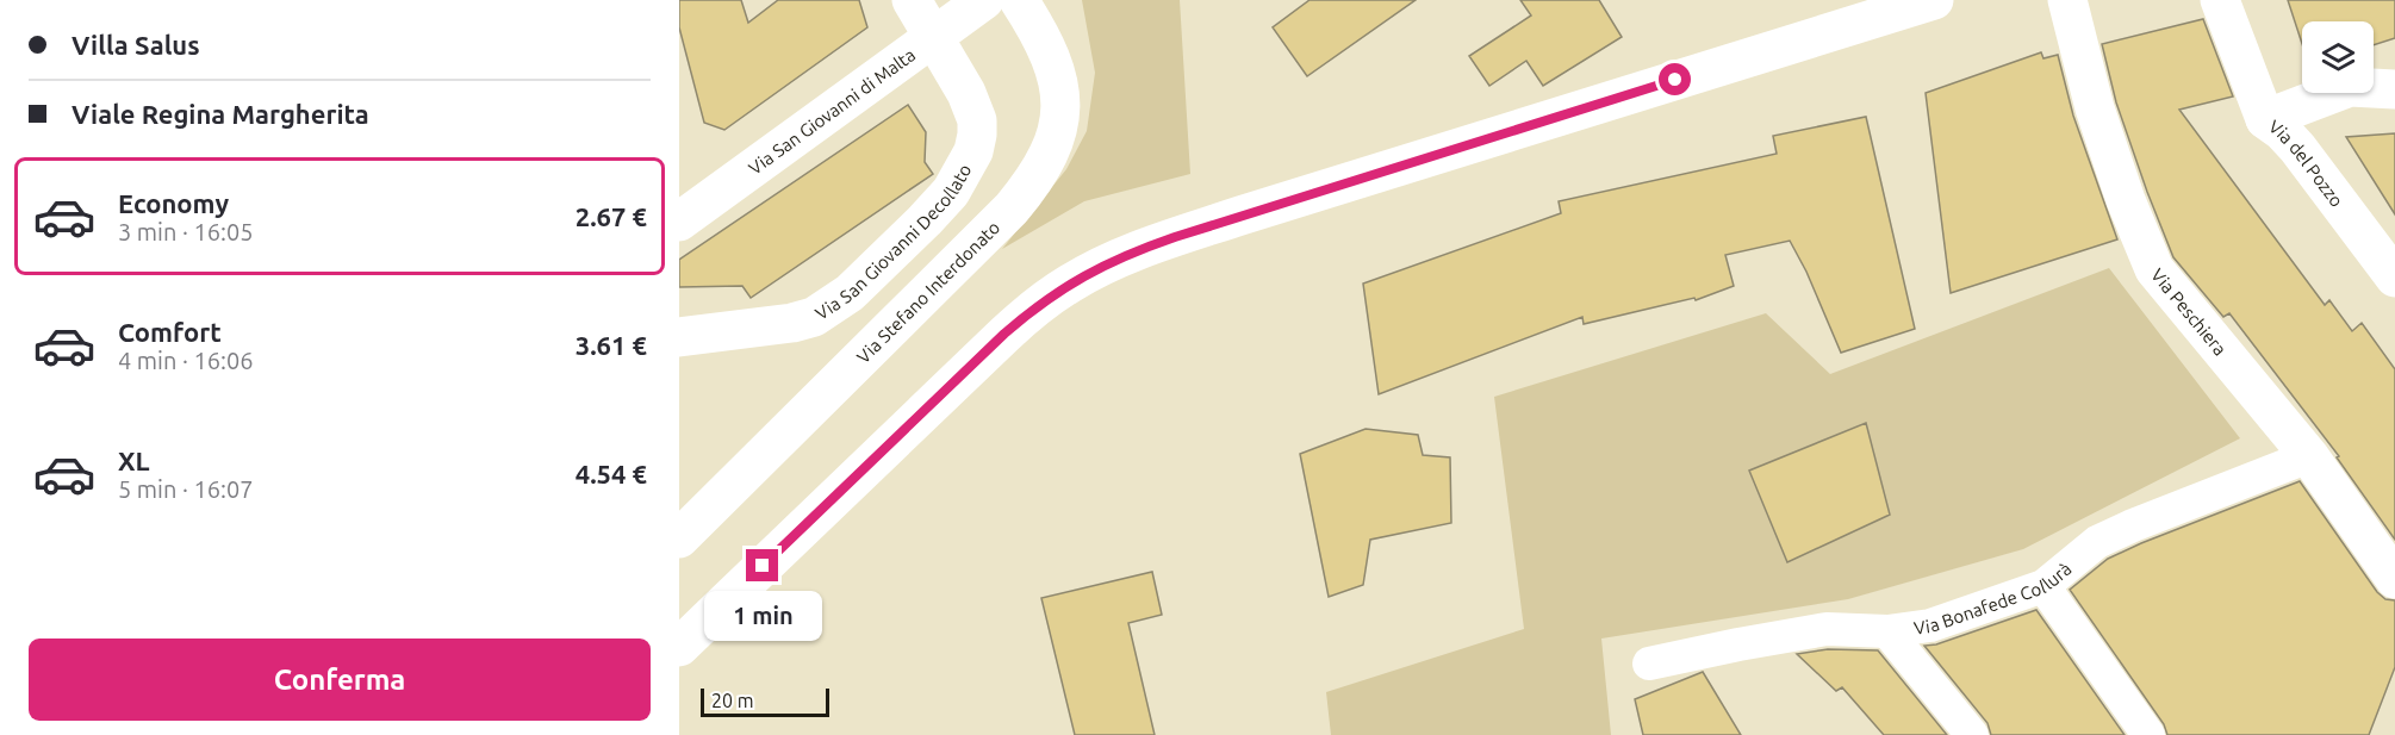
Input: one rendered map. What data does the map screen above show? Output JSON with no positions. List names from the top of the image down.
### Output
{
  "streets": {
    "street": [
      "Via San Giovanni di Malta",
      "Via del Pozzo",
      "Via San Giovanni Decollato",
      "Via Stefano Interdonato",
      "Via Peschiera",
      "Via Bonafede Collurà"
    ]
  },
  "crossings": [
    ["Via San Giovanni di Malta", "Via San Giovanni Decollato"],
    ["Via Peschiera", "Via Bonafede Collurà"]
  ],
  "scale_bar": "20 m",
  "page": {
    "banner": ["Villa Salus", "Viale Regina Margherita"],
    "list": [
      {
        "name": "Economy",
        "note": "3 min · 16:05",
        "value": "2.67 €"
      },
      {
        "name": "Comfort",
        "note": "4 min · 16:06",
        "value": "3.61 €"
      },
      {
        "name": "XL",
        "note": "5 min · 16:07",
        "value": "4.54 €"
      }
    ],
    "bubble": "1 min",
    "buttons": "Conferma",
    "scale": "20 m"
  }
}
